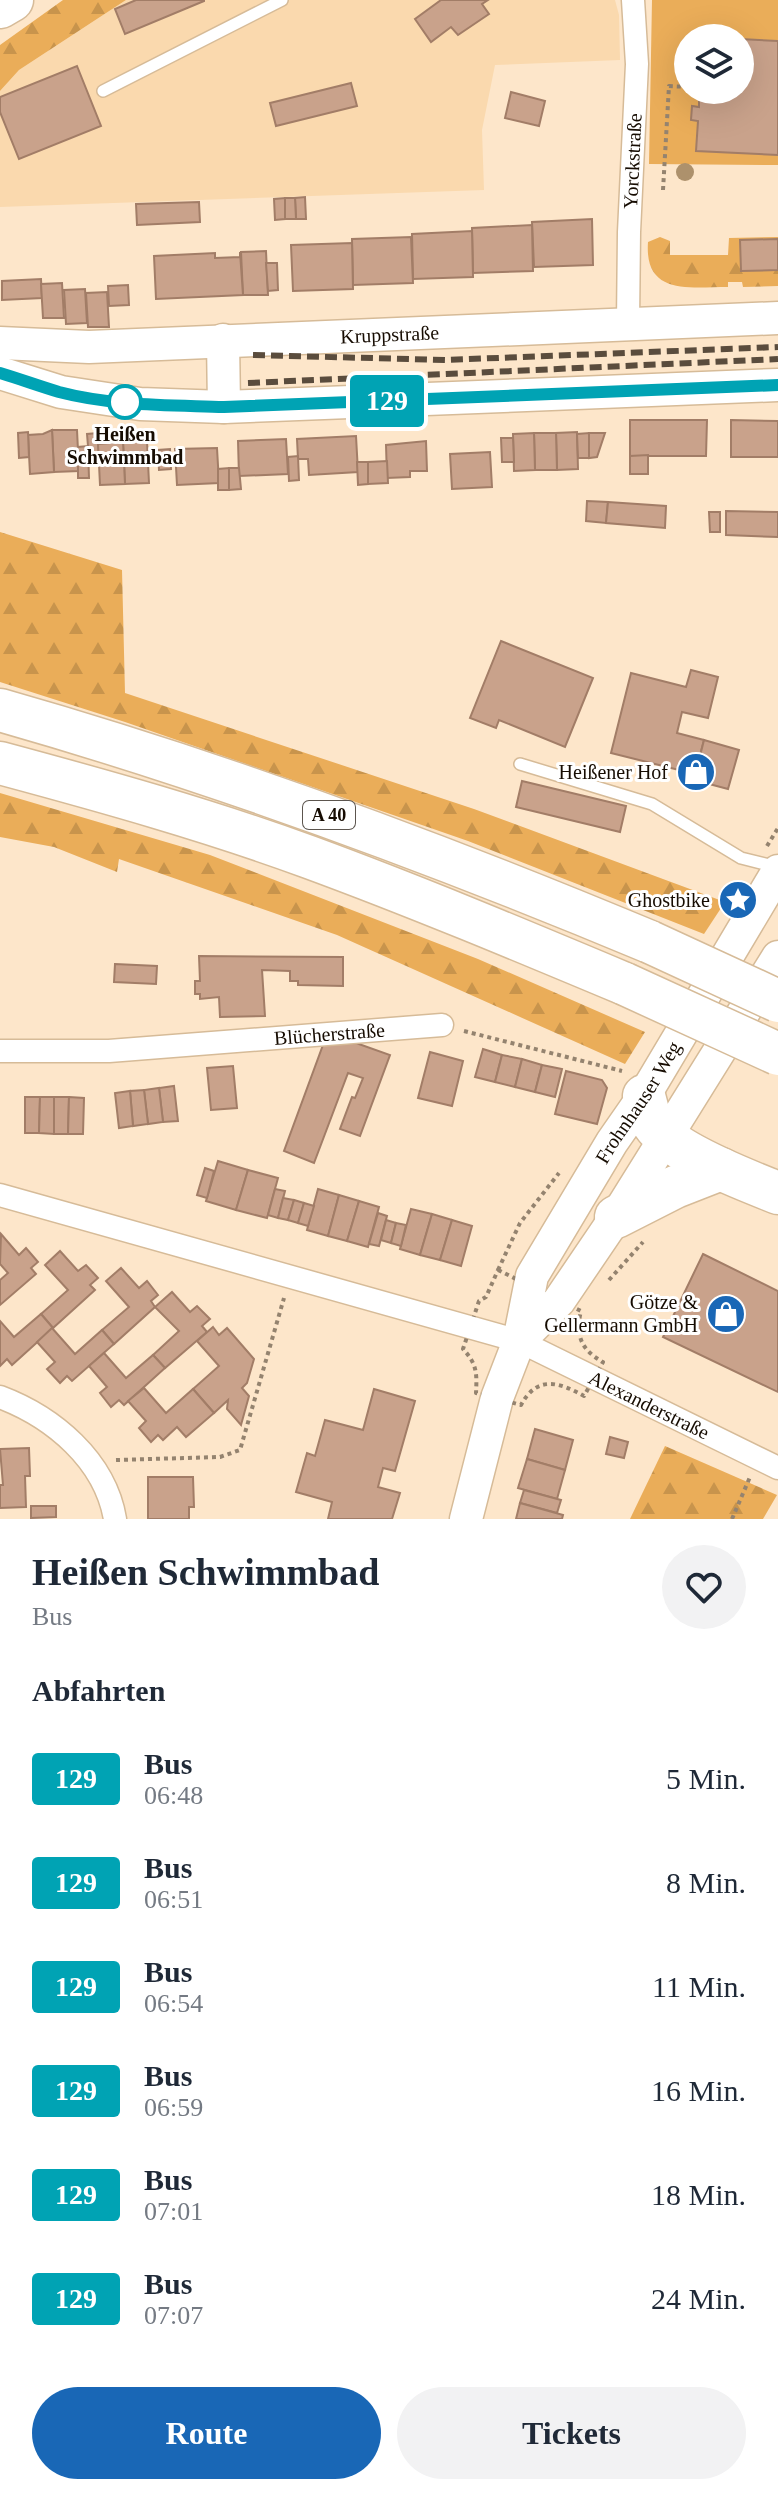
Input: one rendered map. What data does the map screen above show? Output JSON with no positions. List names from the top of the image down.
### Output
{
  "streets": {
    "highway": ["A 40"],
    "street": [
      "Yorckstraße",
      "Kruppstraße",
      "Blücherstraße",
      "Frohnhauser Weg",
      "Alexanderstraße"
    ]
  },
  "crossings": [
    ["Yorckstraße", "Kruppstraße"],
    ["Frohnhauser Weg", "Alexanderstraße"]
  ],
  "places": {
    "other": ["Heißen Schwimmbad"],
    "shop": ["Heißener Hof", "Götze & Gellermann GmbH"],
    "place": ["Ghostbike"]
  },
  "lines": ["bus line 129"],
  "page": {
    "on_map": "129",
    "heading": [
      ["Heißen Schwimmbad", "Bus"],
      "Abfahrten"
    ],
    "list": [
      {
        "mark": "129",
        "name": "Bus",
        "note": "06:48",
        "value": "5 Min."
      },
      {
        "mark": "129",
        "name": "Bus",
        "note": "06:51",
        "value": "8 Min."
      },
      {
        "mark": "129",
        "name": "Bus",
        "note": "06:54",
        "value": "11 Min."
      },
      {
        "mark": "129",
        "name": "Bus",
        "note": "06:59",
        "value": "16 Min."
      },
      {
        "mark": "129",
        "name": "Bus",
        "note": "07:01",
        "value": "18 Min."
      },
      {
        "mark": "129",
        "name": "Bus",
        "note": "07:07",
        "value": "24 Min."
      }
    ],
    "buttons": ["Route", "Tickets"]
  }
}
